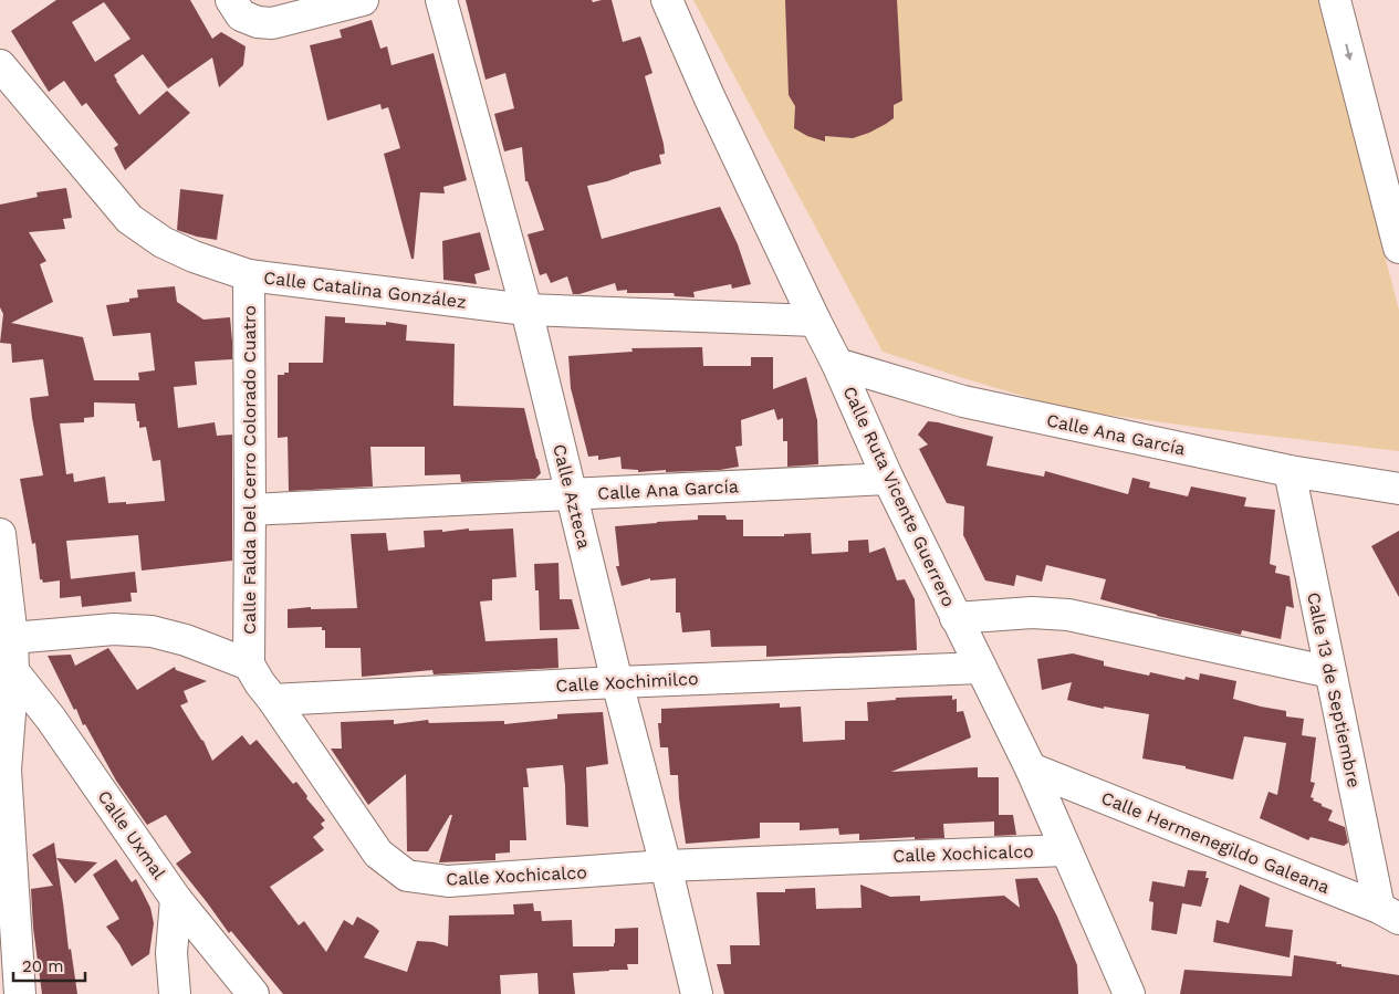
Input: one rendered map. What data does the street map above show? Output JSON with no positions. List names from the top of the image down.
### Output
{
  "streets": {
    "street": [
      "Calle Catalina González",
      "Calle Ana García",
      "Calle Falda Del Cerro Colorado Cuatro",
      "Calle Azteca",
      "Calle Ruta Vicente Guerrero",
      "Calle Xochimilco",
      "Calle 13 de Septiembre",
      "Calle Uxmal",
      "Calle Hermenegildo Galeana",
      "Calle Xochicalco"
    ]
  },
  "crossings": [
    ["Calle Catalina González", "Calle Falda Del Cerro Colorado Cuatro"],
    ["Calle Catalina González", "Calle Azteca"],
    ["Calle Catalina González", "Calle Ruta Vicente Guerrero"],
    ["Calle Ana García", "Calle Falda Del Cerro Colorado Cuatro"],
    ["Calle Ana García", "Calle Azteca"],
    ["Calle Ana García", "Calle Ruta Vicente Guerrero"],
    ["Calle Ana García", "Calle 13 de Septiembre"],
    ["Calle Falda Del Cerro Colorado Cuatro", "Calle Xochicalco"],
    ["Calle Azteca", "Calle Xochimilco"],
    ["Calle Azteca", "Calle Xochicalco"],
    ["Calle Ruta Vicente Guerrero", "Calle Xochimilco"],
    ["Calle Ruta Vicente Guerrero", "Calle Hermenegildo Galeana"],
    ["Calle Ruta Vicente Guerrero", "Calle Xochicalco"],
    ["Calle Xochimilco", "Calle Xochicalco"],
    ["Calle 13 de Septiembre", "Calle Hermenegildo Galeana"]
  ],
  "scale_bar": "20 m"
}
